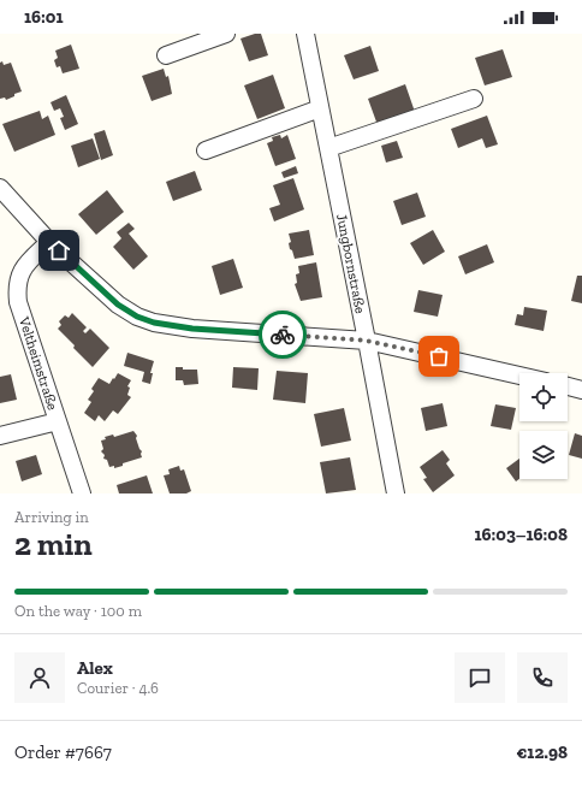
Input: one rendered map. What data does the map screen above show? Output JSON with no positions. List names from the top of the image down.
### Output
{
  "streets": {
    "street": ["Jungbornstraße", "Veltheimstraße"]
  },
  "page": {
    "status": "16:01",
    "heading": ["2 min", "Arriving in", "16:03–16:08"],
    "panel": [
      "Alex",
      "Courier · 4.6",
      "Order #7667",
      "€12.98"
    ],
    "bar": "On the way · 100 m"
  }
}
